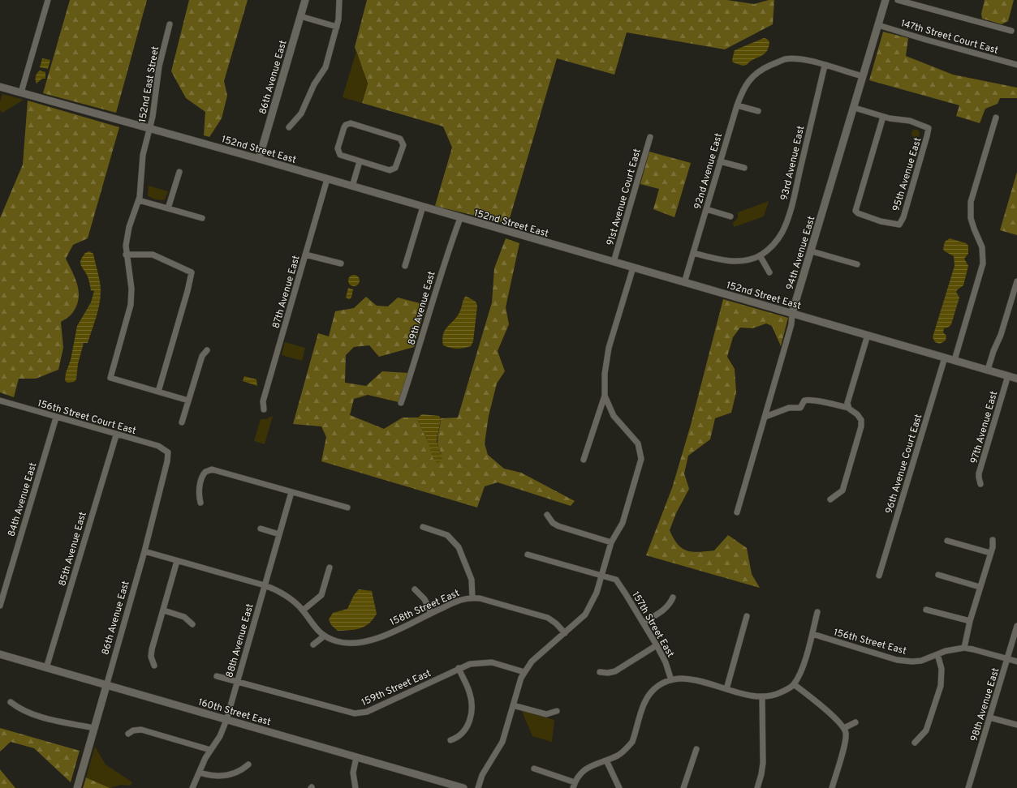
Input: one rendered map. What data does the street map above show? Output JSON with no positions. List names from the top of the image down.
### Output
{
  "streets": {
    "street": [
      "147th Street Court East",
      "86th Avenue East",
      "152nd East Street",
      "152nd Street East",
      "93rd Avenue East",
      "92nd Avenue East",
      "95th Avenue East",
      "91st Avenue Court East",
      "94th Avenue East",
      "87th Avenue East",
      "89th Avenue East",
      "156th Street Court East",
      "97th Avenue East",
      "96th Avenue Court East",
      "84th Avenue East",
      "85th Avenue East",
      "158th Street East",
      "157th Street East",
      "88th Avenue East",
      "156th Street East",
      "159th Street East",
      "98th Avenue East",
      "160th Street East"
    ]
  },
  "crossings": [
    ["147th Street Court East", "94th Avenue East"],
    ["86th Avenue East", "152nd Street East"],
    ["86th Avenue East", "156th Street Court East"],
    ["86th Avenue East", "158th Street East"],
    ["86th Avenue East", "160th Street East"],
    ["152nd East Street", "152nd Street East"],
    ["152nd Street East", "92nd Avenue East"],
    ["152nd Street East", "91st Avenue Court East"],
    ["152nd Street East", "94th Avenue East"],
    ["152nd Street East", "87th Avenue East"],
    ["152nd Street East", "89th Avenue East"],
    ["152nd Street East", "97th Avenue East"],
    ["152nd Street East", "96th Avenue Court East"],
    ["93rd Avenue East", "92nd Avenue East"],
    ["156th Street Court East", "84th Avenue East"],
    ["156th Street Court East", "85th Avenue East"],
    ["85th Avenue East", "160th Street East"],
    ["158th Street East", "88th Avenue East"],
    ["88th Avenue East", "159th Street East"],
    ["88th Avenue East", "160th Street East"],
    ["156th Street East", "98th Avenue East"]
  ]
}
